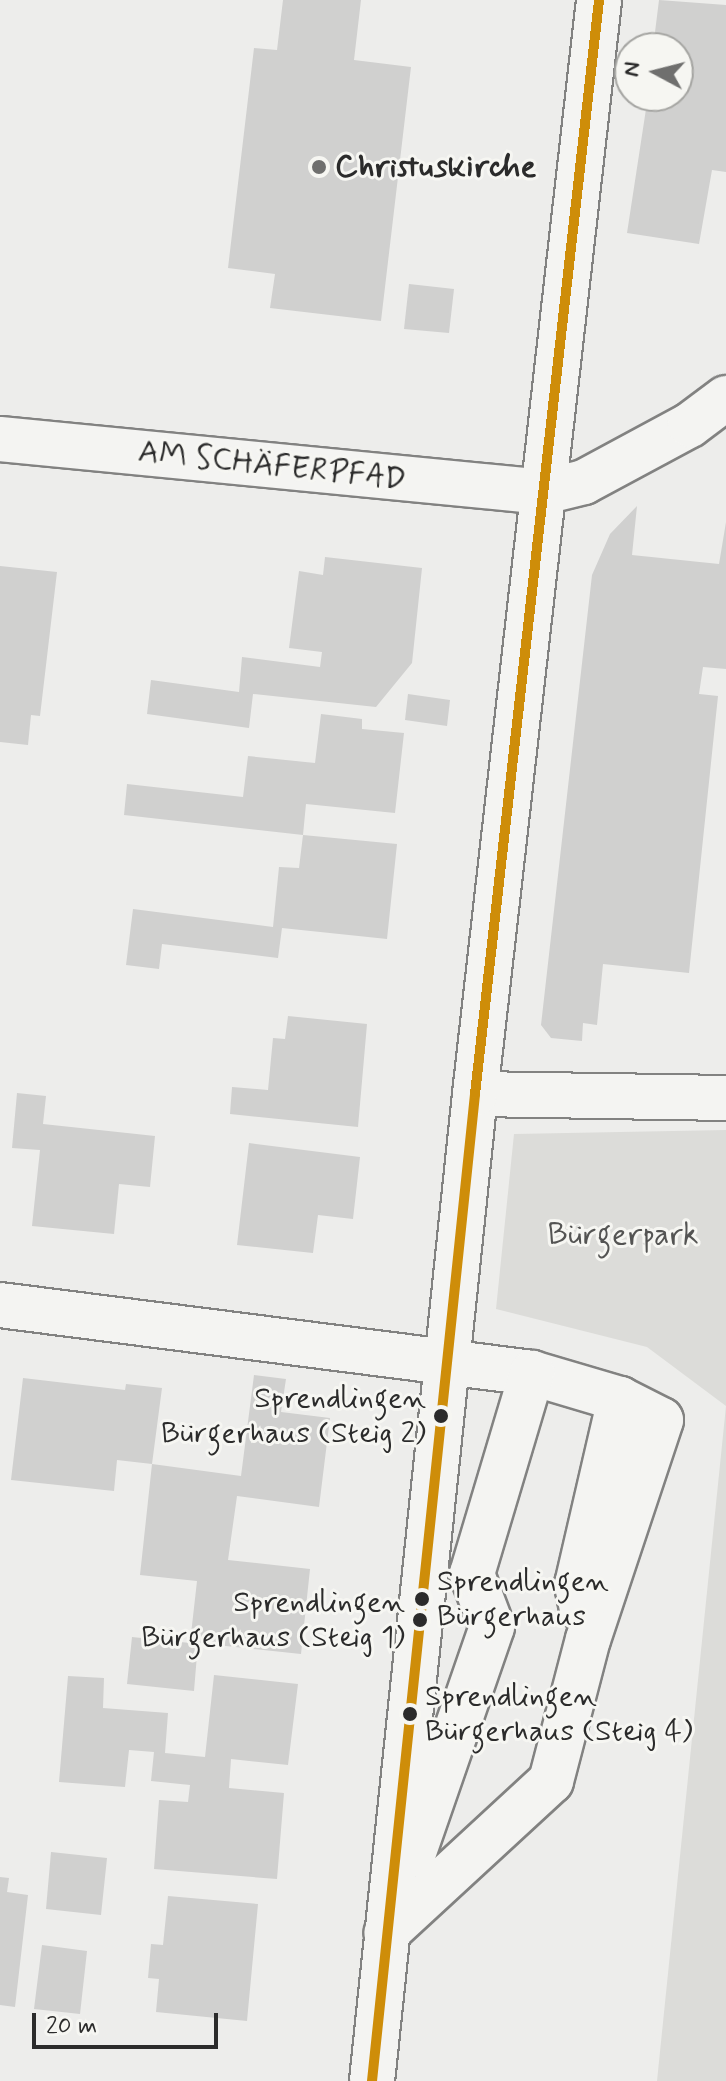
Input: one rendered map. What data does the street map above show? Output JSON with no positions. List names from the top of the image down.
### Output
{
  "streets": {
    "street": ["AM SCHÄFERPFAD"]
  },
  "parks": ["Bürgerpark"],
  "places": [
    "Christuskirche",
    "Sprendlingen Bürgerhaus (Steig 2)",
    "Sprendlingen Bürgerhaus",
    "Sprendlingen Bürgerhaus (Steig 1)",
    "Sprendlingen Bürgerhaus (Steig 4)"
  ],
  "scale_bar": "20 m",
  "north": "left"
}
